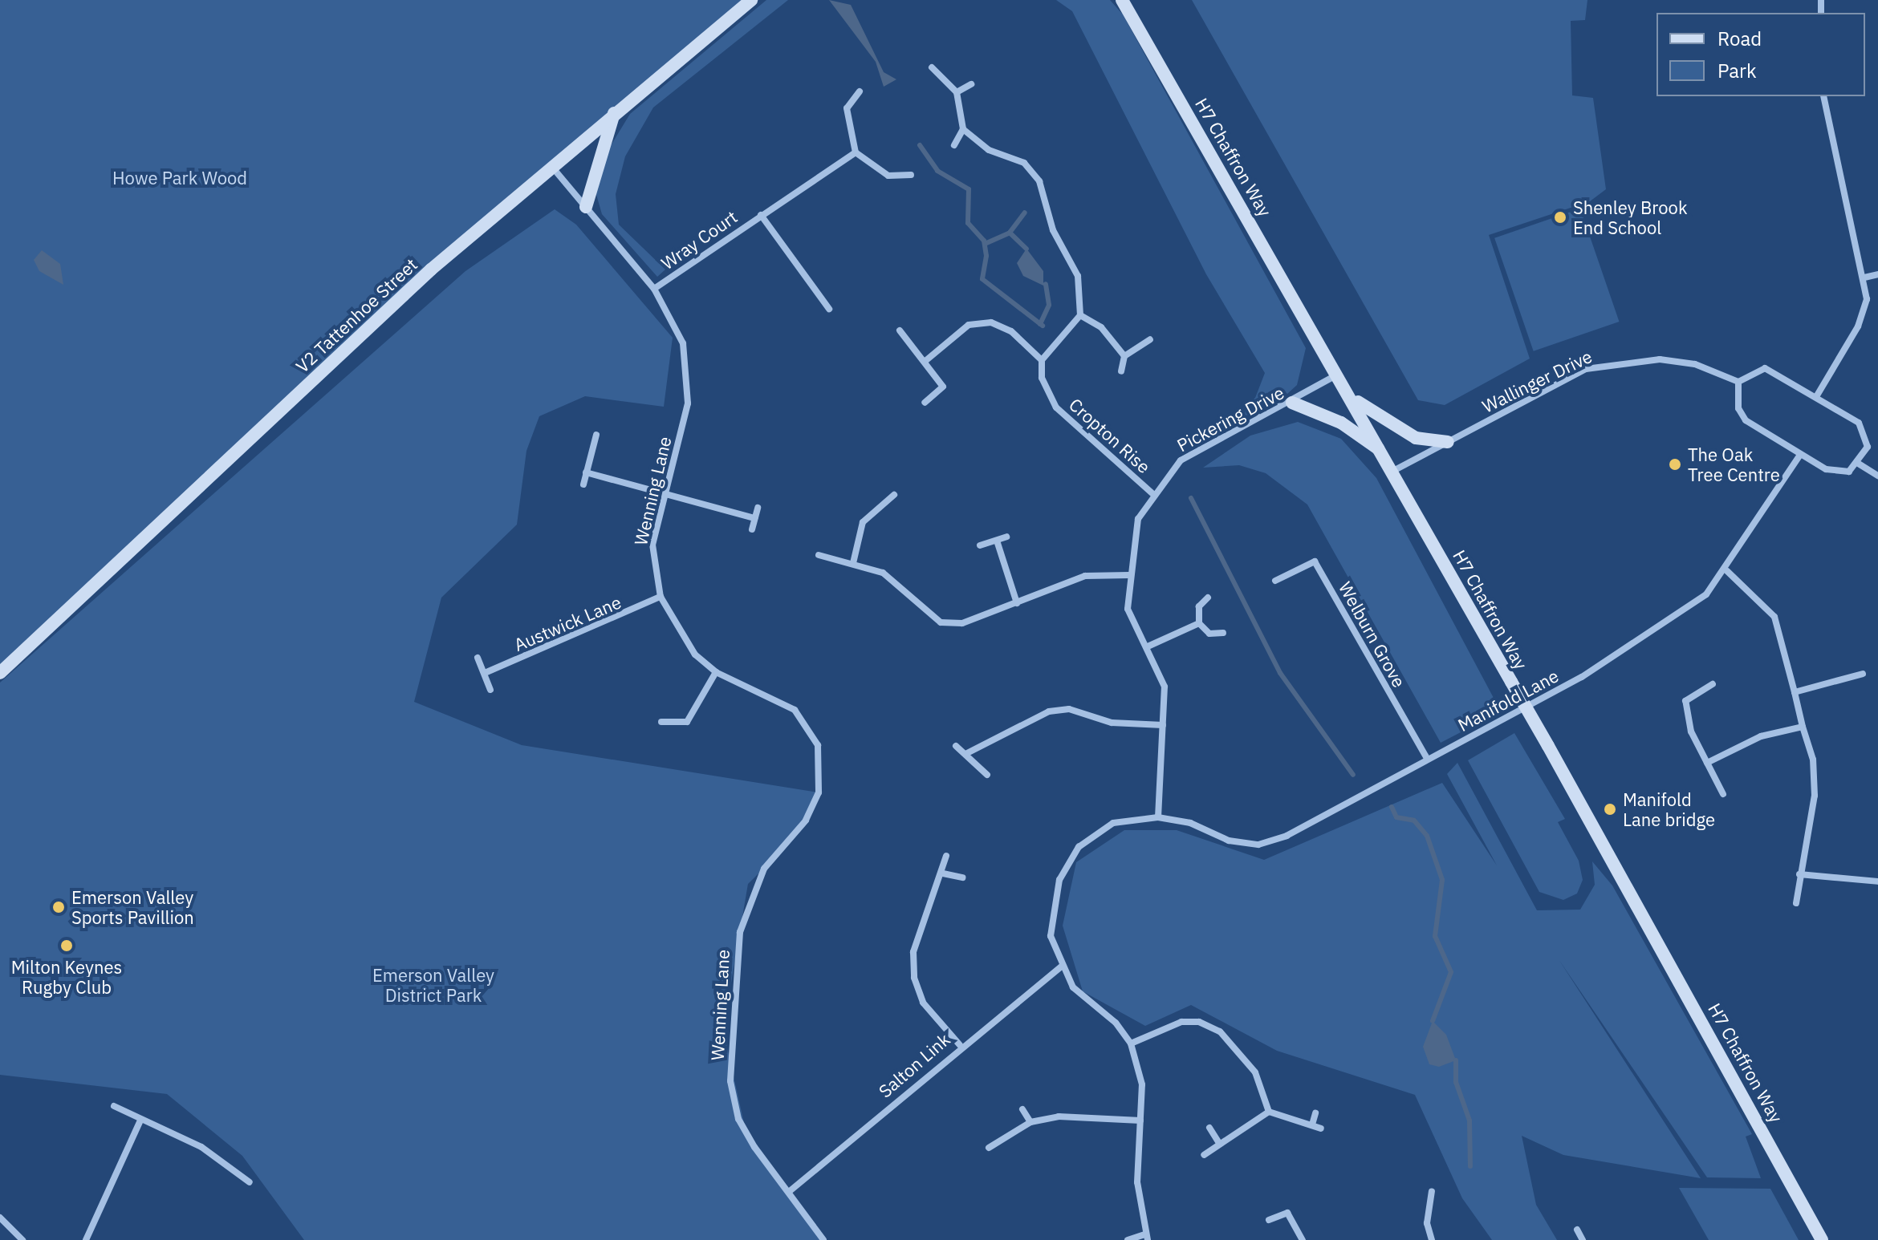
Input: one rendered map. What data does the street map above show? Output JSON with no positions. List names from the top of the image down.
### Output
{
  "streets": {
    "street": [
      "H7 Chaffron Way",
      "Wray Court",
      "V2 Tattenhoe Street",
      "Wallinger Drive",
      "Pickering Drive",
      "Cropton Rise",
      "Wenning Lane",
      "Austwick Lane",
      "Welburn Grove",
      "Manifold Lane",
      "Salton Link"
    ]
  },
  "crossings": [
    ["H7 Chaffron Way", "Wallinger Drive"],
    ["H7 Chaffron Way", "Pickering Drive"],
    ["Wray Court", "Wenning Lane"],
    ["V2 Tattenhoe Street", "Wenning Lane"],
    ["Pickering Drive", "Cropton Rise"],
    ["Pickering Drive", "Manifold Lane"],
    ["Wenning Lane", "Austwick Lane"],
    ["Wenning Lane", "Salton Link"],
    ["Welburn Grove", "Manifold Lane"]
  ],
  "parks": ["Howe Park Wood", "Emerson Valley District Park"],
  "places": [
    "Shenley Brook End School",
    "The Oak Tree Centre",
    "Manifold Lane bridge",
    "Emerson Valley Sports Pavillion",
    "Milton Keynes Rugby Club"
  ],
  "legend": ["Road", "Park"]
}
